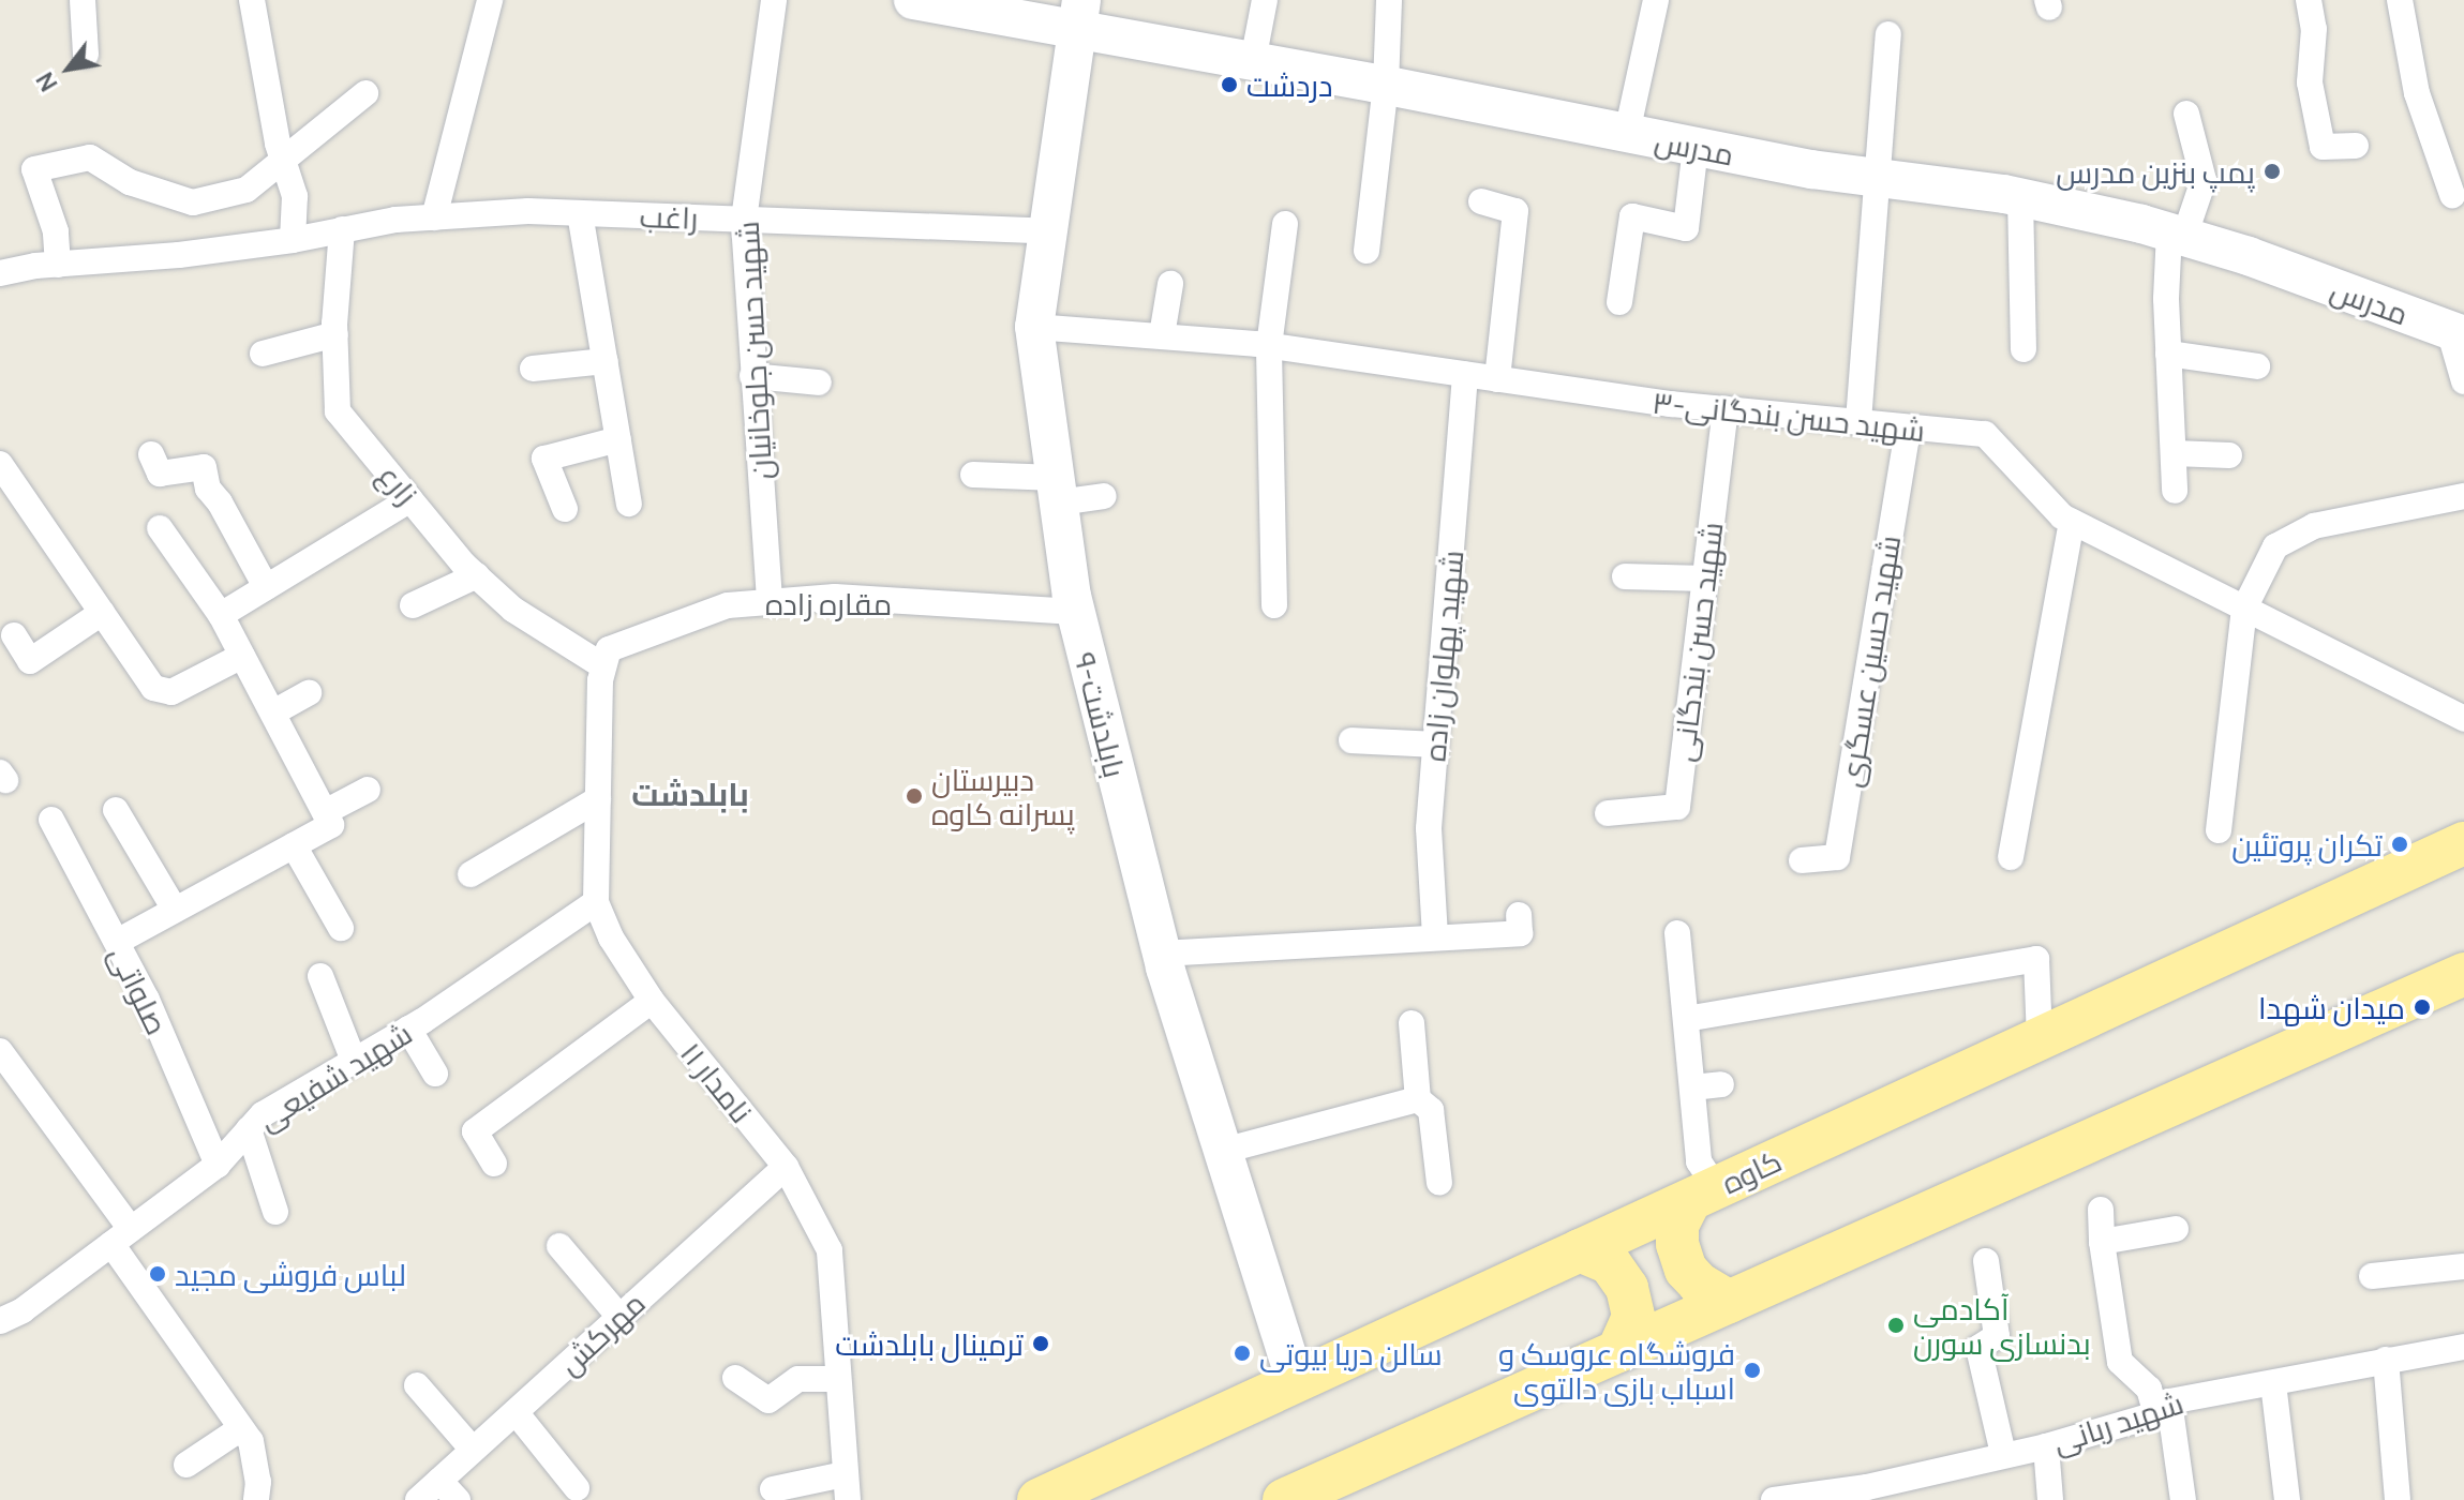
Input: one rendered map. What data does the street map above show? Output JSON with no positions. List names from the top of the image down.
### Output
{
  "streets": {
    "main road": ["مدرس", "۹-بابلدشت", "کاوه"],
    "street": [
      "راغب",
      "شهید حسن جلوخانیان",
      "۳-شهید حسن بندگانی",
      "زارع",
      "مقاره زاده",
      "شهید حسن بندگانی",
      "شهید پهلوان زاده",
      "شهید حسین عسگری",
      "صلواتی",
      "شهید شفیعی",
      "۱۱ نامدار",
      "مهرکش",
      "شهید ربانی"
    ]
  },
  "crossings": [
    ["مدرس", "۹-بابلدشت"],
    ["راغب", "شهید حسن جلوخانیان"],
    ["راغب", "زارع"],
    ["راغب", "۹-بابلدشت"],
    ["شهید حسن جلوخانیان", "مقاره زاده"],
    ["۳-شهید حسن بندگانی", "شهید حسن بندگانی"],
    ["۳-شهید حسن بندگانی", "شهید پهلوان زاده"],
    ["۳-شهید حسن بندگانی", "شهید حسین عسگری"],
    ["۳-شهید حسن بندگانی", "۹-بابلدشت"],
    ["زارع", "مقاره زاده"],
    ["زارع", "۱۱ نامدار"],
    ["مقاره زاده", "۹-بابلدشت"],
    ["مقاره زاده", "۱۱ نامدار"],
    ["۹-بابلدشت", "کاوه"],
    ["صلواتی", "شهید شفیعی"],
    ["شهید شفیعی", "۱۱ نامدار"],
    ["۱۱ نامدار", "مهرکش"]
  ],
  "districts": ["بابلدشت"],
  "places": [
    "دردشت",
    "پمپ بنزین مدرس",
    "دبیرستان پسرانه کاوه",
    "تکران پروتئین",
    "میدان شهدا",
    "لباس فروشی مجید",
    "آکادمی بدنسازی سورن",
    "ترمینال بابلدشت",
    "سالن دریا بیوتی",
    "فروشگاه عروسک و اسباب بازی دالتوی"
  ],
  "north": "bottom left"
}
